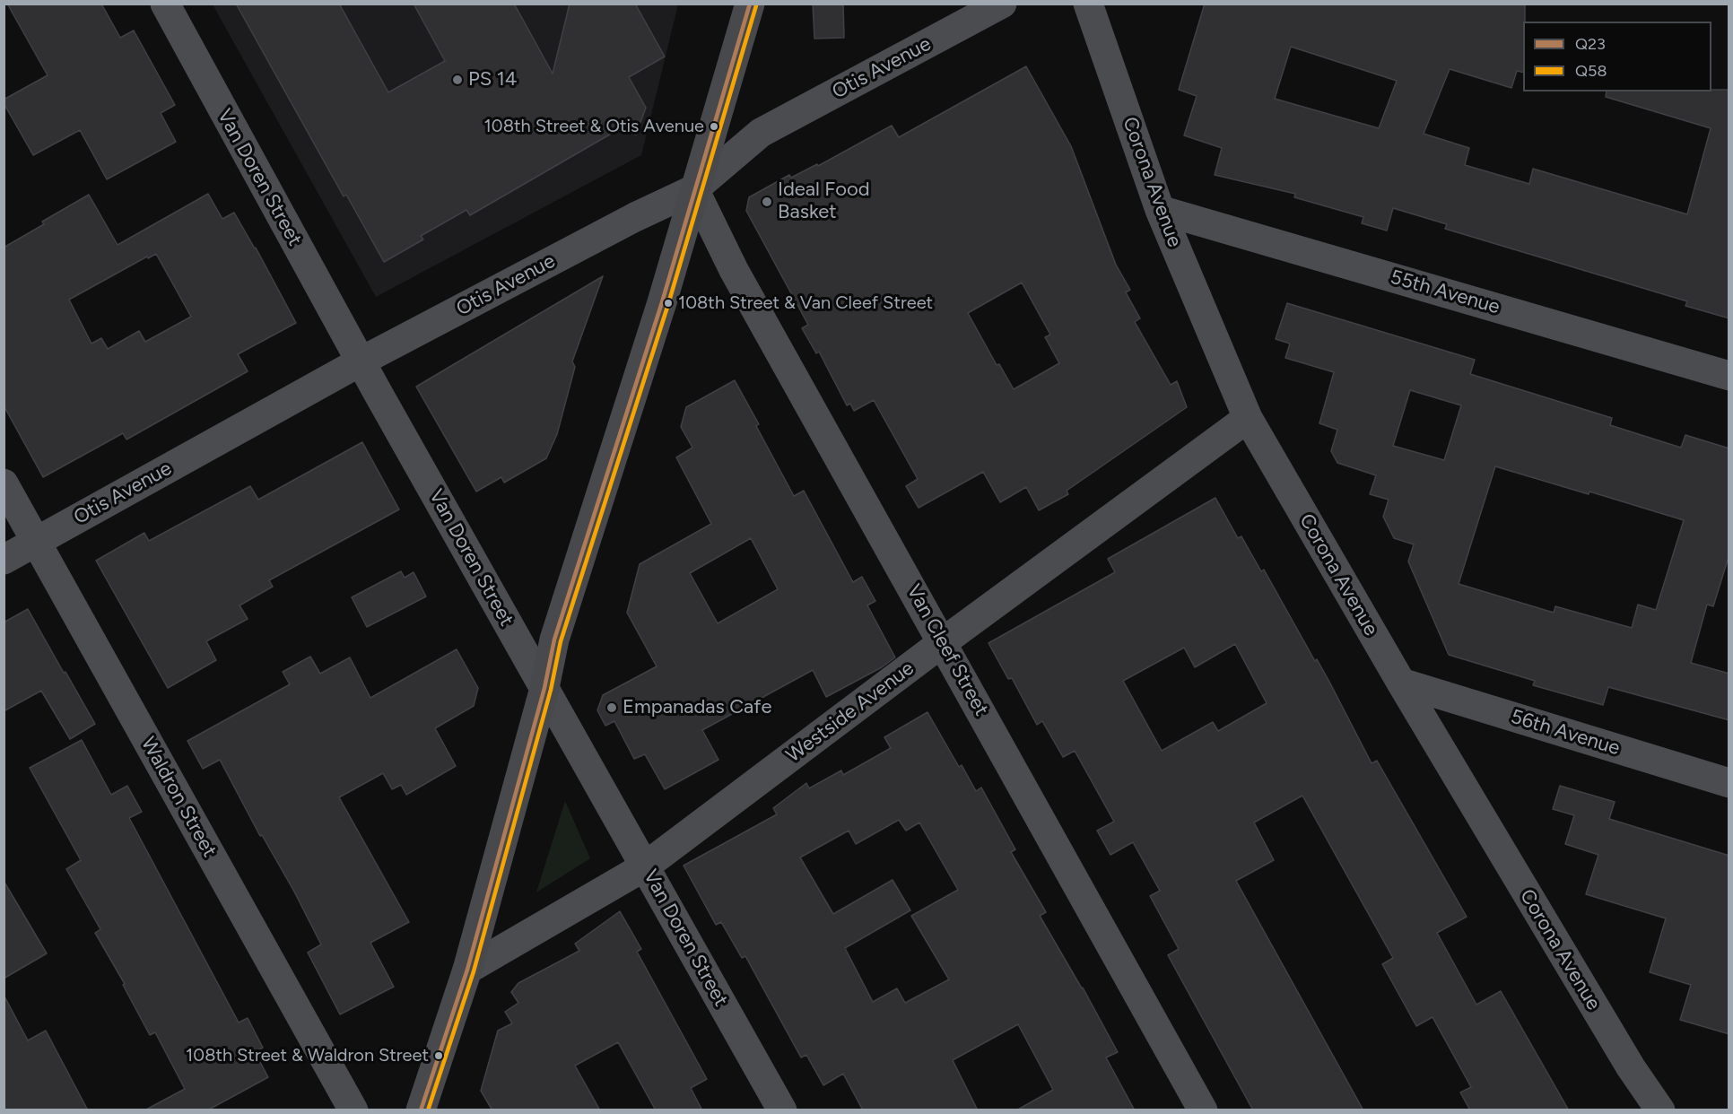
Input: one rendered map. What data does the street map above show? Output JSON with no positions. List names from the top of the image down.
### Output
{
  "streets": {
    "street": [
      "Otis Avenue",
      "Van Doren Street",
      "Corona Avenue",
      "55th Avenue",
      "Van Cleef Street",
      "Westside Avenue",
      "56th Avenue",
      "Waldron Street"
    ]
  },
  "crossings": [
    ["Otis Avenue", "Van Doren Street"],
    ["Otis Avenue", "Van Cleef Street"],
    ["Otis Avenue", "Waldron Street"],
    ["Van Doren Street", "Westside Avenue"],
    ["Corona Avenue", "55th Avenue"],
    ["Corona Avenue", "Westside Avenue"],
    ["Corona Avenue", "56th Avenue"],
    ["Van Cleef Street", "Westside Avenue"]
  ],
  "places": [
    "PS 14",
    "108th Street & Otis Avenue",
    "Ideal Food Basket",
    "108th Street & Van Cleef Street",
    "Empanadas Cafe",
    "108th Street & Waldron Street"
  ],
  "lines": ["transit line Q23", "transit line Q58"],
  "legend": ["Q23", "Q58"]
}
